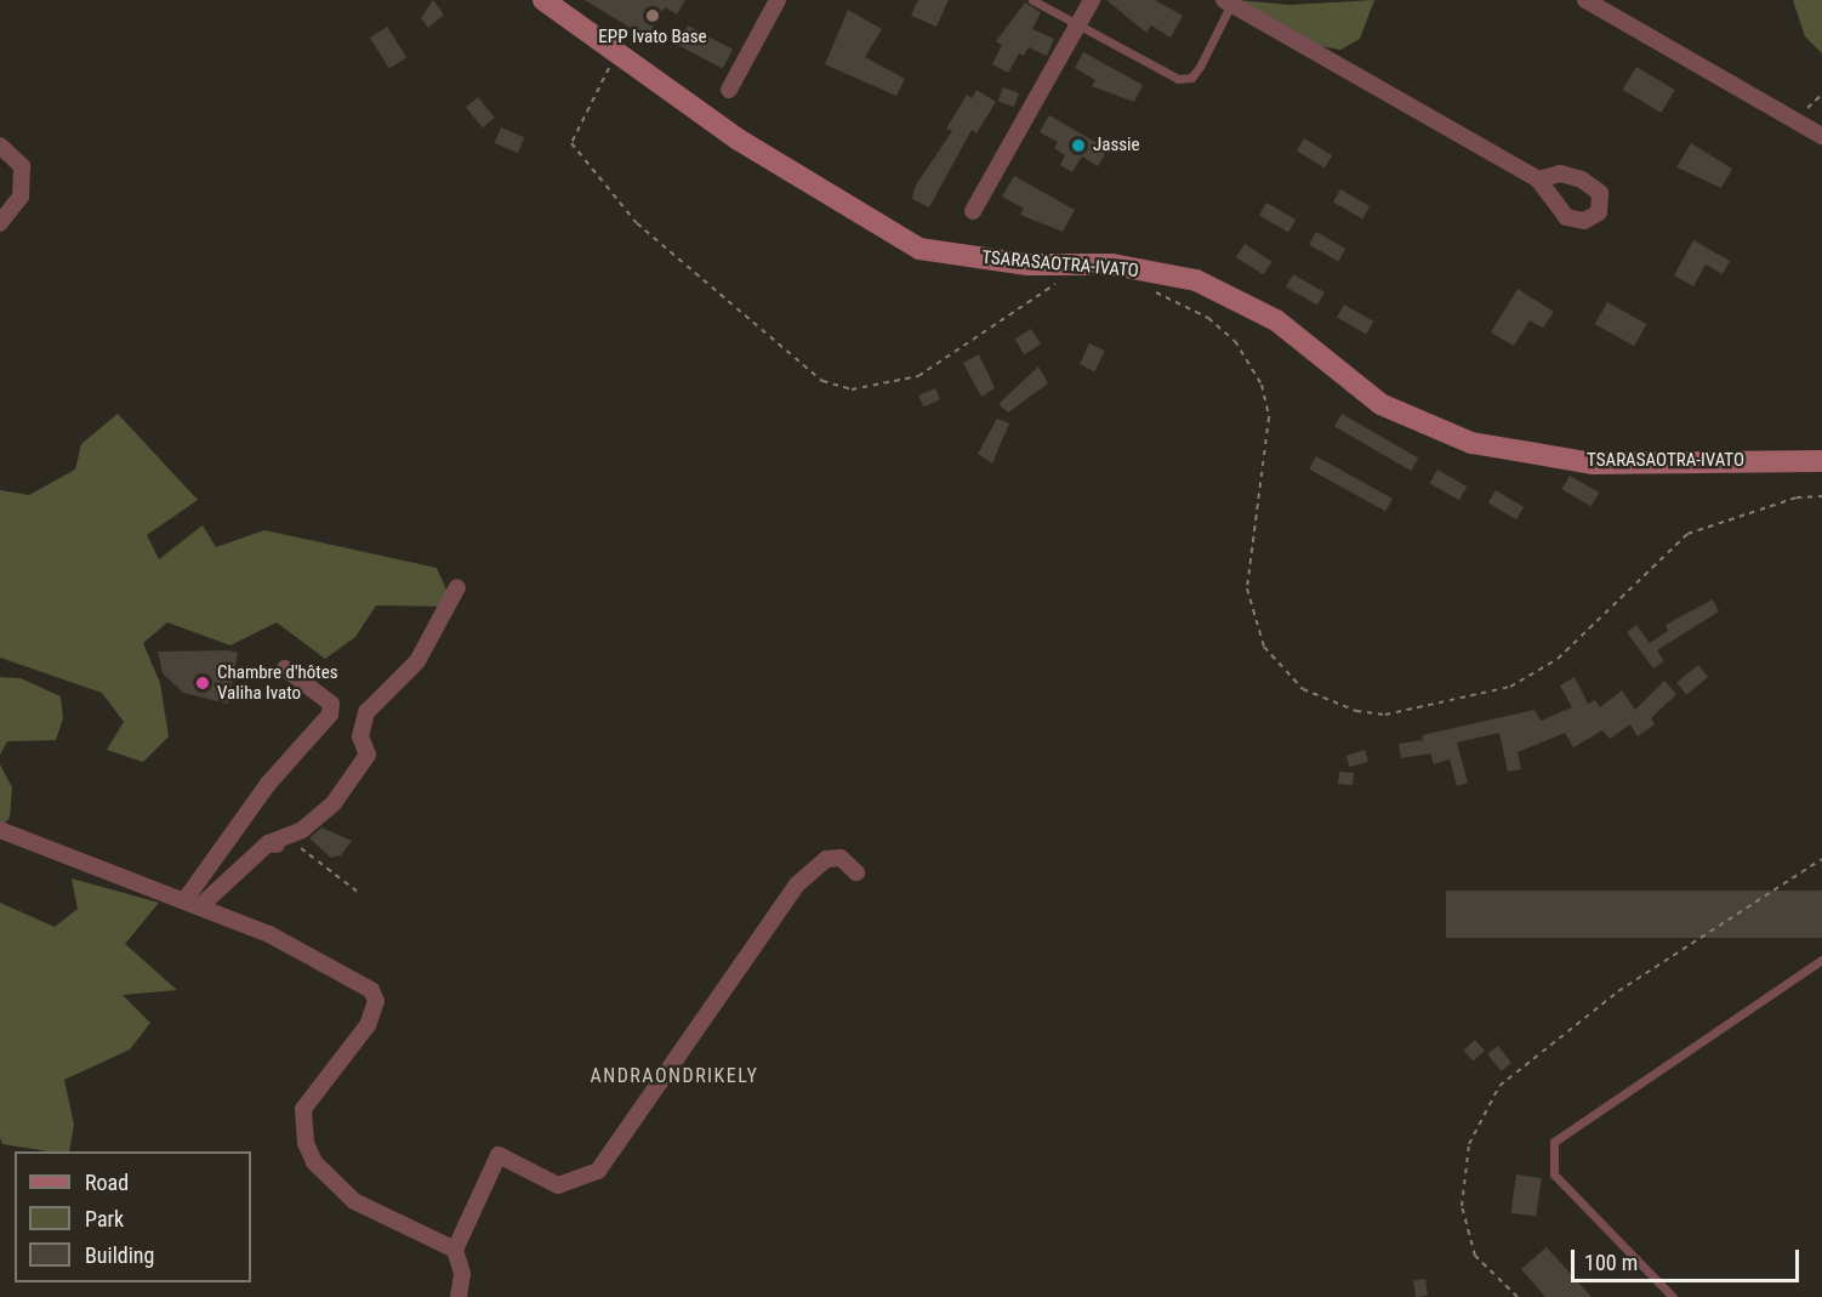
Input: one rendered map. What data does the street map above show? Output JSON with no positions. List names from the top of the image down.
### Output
{
  "streets": {
    "main road": ["TSARASAOTRA-IVATO"]
  },
  "districts": ["ANDRAONDRIKELY"],
  "places": ["EPP Ivato Base", "Jassie", "Chambre d'hôtes Valiha Ivato"],
  "legend": ["Road", "Park", "Building"],
  "scale_bar": "100 m"
}
